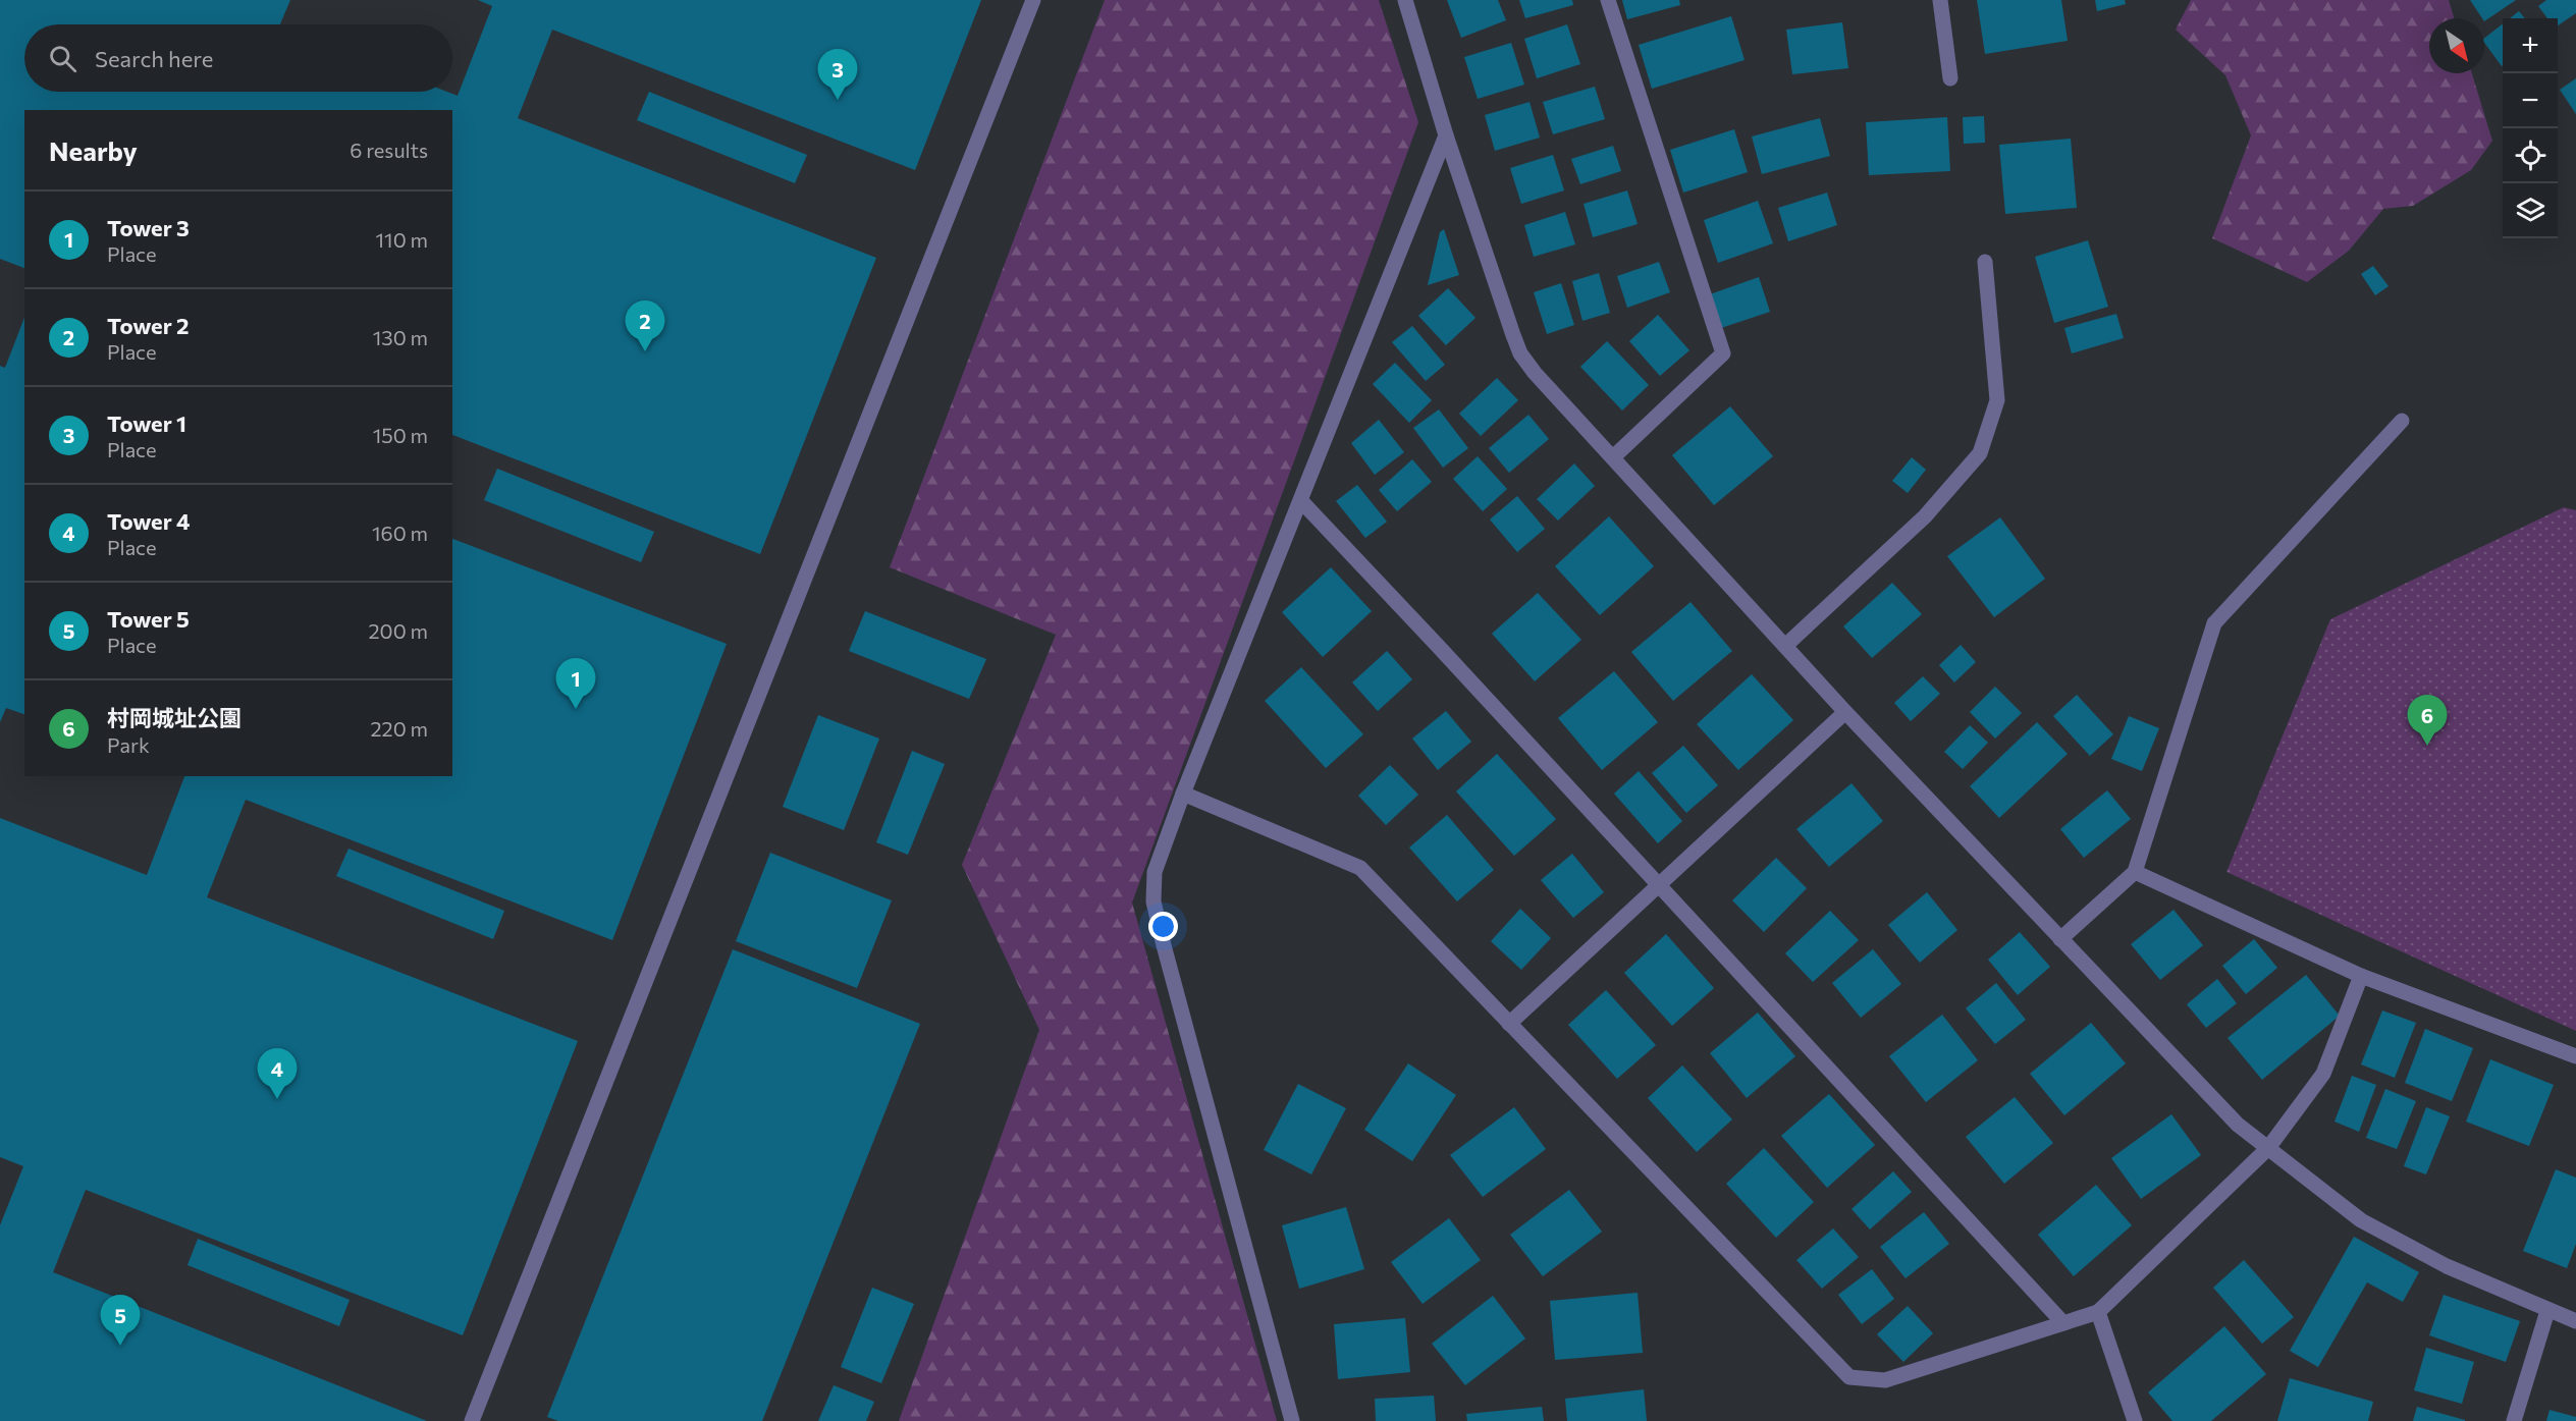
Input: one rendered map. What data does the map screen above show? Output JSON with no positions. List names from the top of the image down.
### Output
{
  "north": "bottom right",
  "page": {
    "map_buttons": ["+", "−"],
    "search": "Search here",
    "pins": [
      "3",
      "2",
      "1",
      "6",
      "4",
      "5"
    ],
    "heading": ["Nearby", "6 results"],
    "list": [
      {
        "mark": "1",
        "name": "Tower 3",
        "note": "Place",
        "value": "110 m"
      },
      {
        "mark": "2",
        "name": "Tower 2",
        "note": "Place",
        "value": "130 m"
      },
      {
        "mark": "3",
        "name": "Tower 1",
        "note": "Place",
        "value": "150 m"
      },
      {
        "mark": "4",
        "name": "Tower 4",
        "note": "Place",
        "value": "160 m"
      },
      {
        "mark": "5",
        "name": "Tower 5",
        "note": "Place",
        "value": "200 m"
      },
      {
        "mark": "6",
        "name": "村岡城址公園",
        "note": "Park",
        "value": "220 m"
      }
    ]
  }
}
